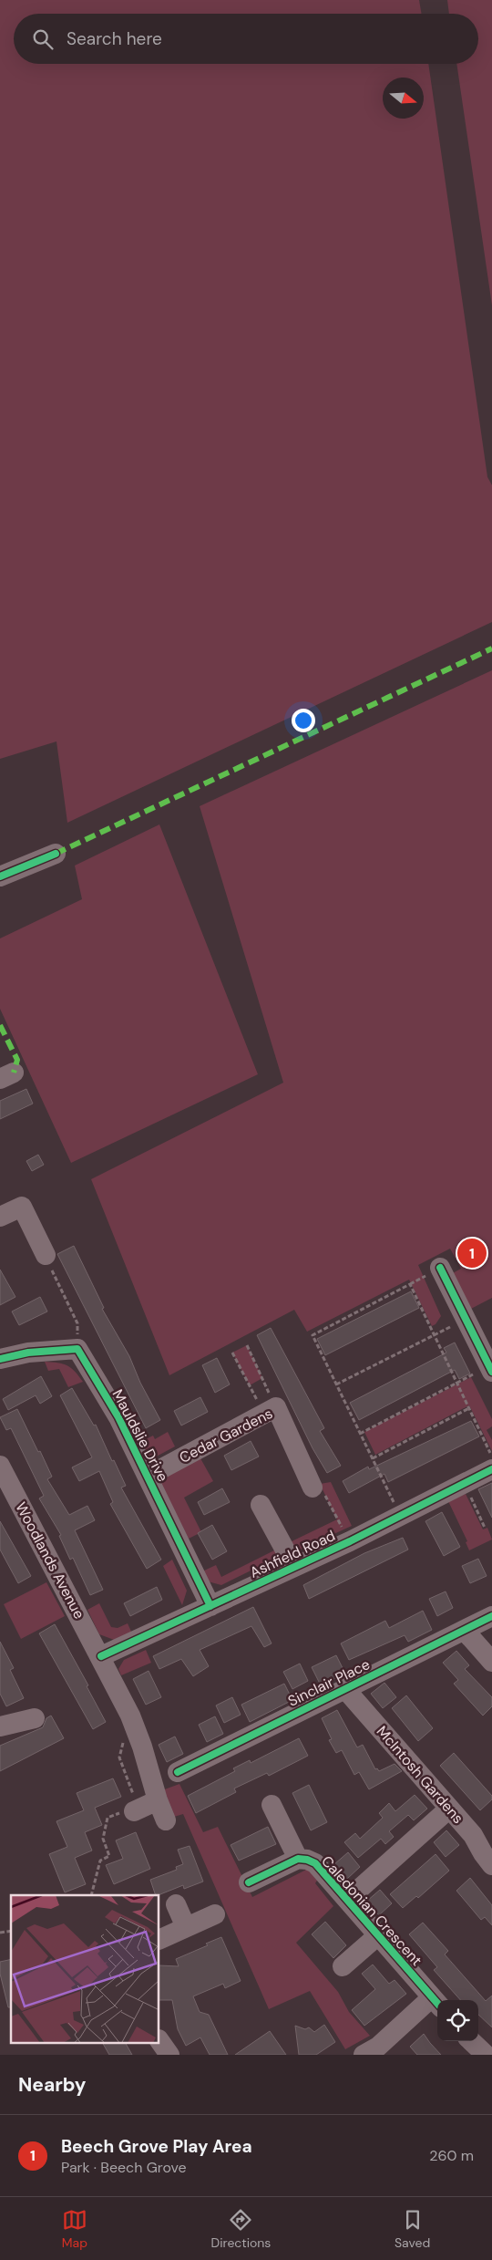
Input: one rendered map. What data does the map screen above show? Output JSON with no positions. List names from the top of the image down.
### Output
{
  "streets": {
    "street": [
      "Mauldslie Drive",
      "Cedar Gardens",
      "Ashfield Road",
      "Woodlands Avenue",
      "Sinclair Place",
      "McIntosh Gardens",
      "Caledonian Crescent"
    ]
  },
  "crossings": [
    ["Mauldslie Drive", "Cedar Gardens"],
    ["Mauldslie Drive", "Ashfield Road"],
    ["Ashfield Road", "Woodlands Avenue"],
    ["Sinclair Place", "McIntosh Gardens"],
    ["McIntosh Gardens", "Caledonian Crescent"]
  ],
  "north": "right",
  "page": {
    "search": "Search here",
    "pins": "1",
    "heading": "Nearby",
    "list": [
      {
        "mark": "1",
        "name": "Beech Grove Play Area",
        "note": "Park · Beech Grove",
        "value": "260 m"
      }
    ],
    "nav": ["Map", "Directions", "Saved"]
  }
}
